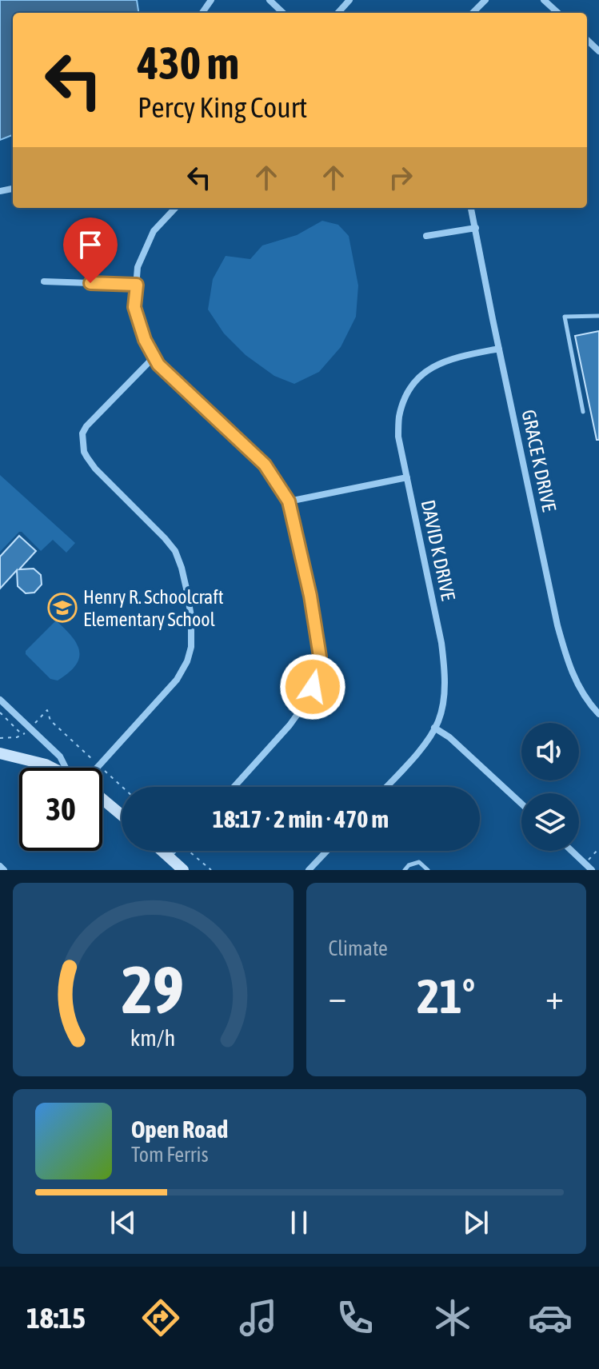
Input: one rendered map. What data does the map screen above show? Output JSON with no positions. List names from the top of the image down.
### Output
{
  "streets": {
    "street": ["GRACE K DRIVE", "DAVID K DRIVE"]
  },
  "crossings": [
    ["GRACE K DRIVE", "DAVID K DRIVE"]
  ],
  "places": {
    "school or university": ["Henry R. Schoolcraft Elementary School"]
  },
  "page": {
    "turn": ["430 m", "Percy King Court"],
    "limit": "30",
    "trip": "18:17 · 2 min · 470 m",
    "tile": "Climate",
    "heat": ["−", "21°", "+"],
    "song": ["Open Road", "Tom Ferris"],
    "tabs": "18:15",
    "gauge": ["29", "km/h"]
  }
}
